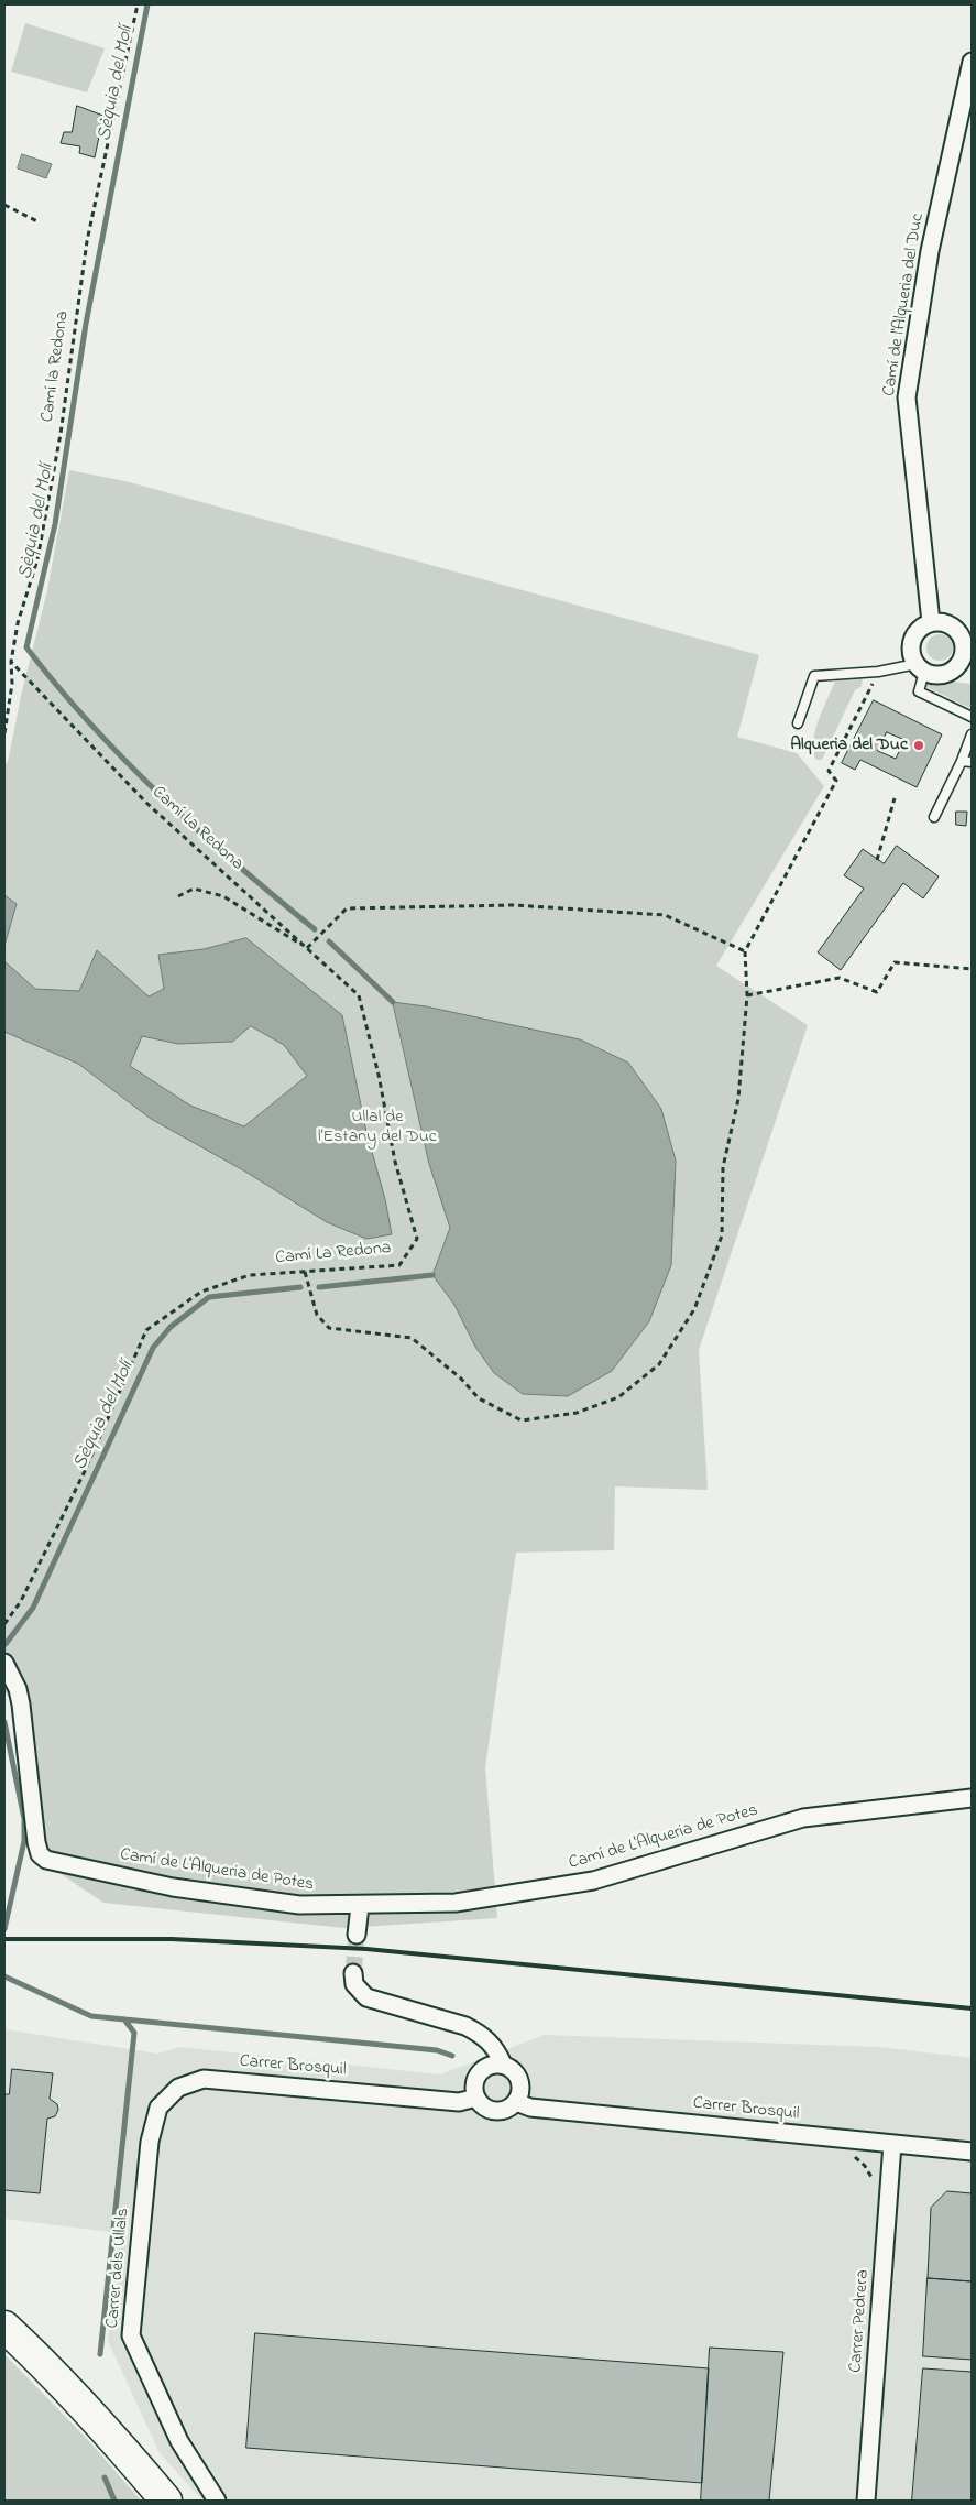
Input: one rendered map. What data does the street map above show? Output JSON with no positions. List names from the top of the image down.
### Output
{
  "streets": {
    "street": [
      "Camí de l'Alqueria del Duc",
      "Camí de L'Alqueria de Potes",
      "Carrer Brosquil",
      "Carrer dels Ullals",
      "Carrer Pedrera"
    ],
    "path": ["Camí la Redona", "Camí La Redona"]
  },
  "crossings": [
    ["Camí la Redona", "Camí La Redona"],
    ["Carrer Brosquil", "Carrer dels Ullals"],
    ["Carrer Brosquil", "Carrer Pedrera"]
  ],
  "water": ["Sèquia del Molí"],
  "parks": ["Ullal de l’Estany del Duc"],
  "places": ["Alqueria del Duc"]
}
